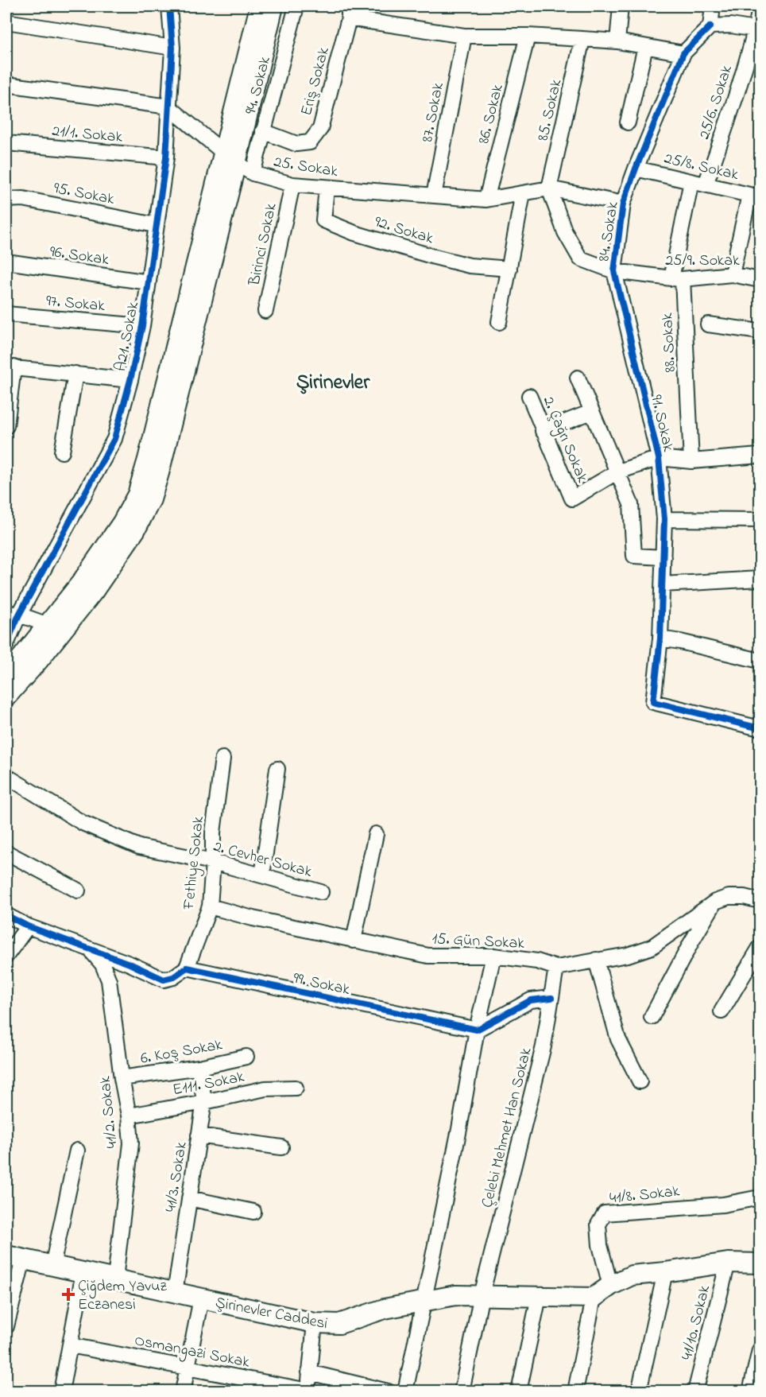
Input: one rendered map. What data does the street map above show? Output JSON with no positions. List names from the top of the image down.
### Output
{
  "streets": {
    "main road": ["Şirinevler Caddesi"],
    "street": [
      "Eriş Sokak",
      "94. Sokak",
      "25/6. Sokak",
      "85. Sokak",
      "87. Sokak",
      "86. Sokak",
      "21/1. Sokak",
      "25. Sokak",
      "25/8. Sokak",
      "95. Sokak",
      "92. Sokak",
      "84. Sokak",
      "Birinci Sokak",
      "96. Sokak",
      "25/9. Sokak",
      "97. Sokak",
      "A21. Sokak",
      "88. Sokak",
      "91. Sokak",
      "2. Çağrı Sokak",
      "2. Cevher Sokak",
      "Fethiye Sokak",
      "15. Gün Sokak",
      "99. Sokak",
      "6. Koş Sokak",
      "E111. Sokak",
      "41/2. Sokak",
      "Çelebi Mehmet Han Sokak",
      "41/3. Sokak",
      "41/8. Sokak",
      "41/10. Sokak",
      "Osmangazi Sokak"
    ]
  },
  "crossings": [
    ["Eriş Sokak", "94. Sokak"],
    ["94. Sokak", "25. Sokak"],
    ["25/6. Sokak", "25/8. Sokak"],
    ["85. Sokak", "25. Sokak"],
    ["85. Sokak", "25/9. Sokak"],
    ["87. Sokak", "25. Sokak"],
    ["86. Sokak", "25. Sokak"],
    ["21/1. Sokak", "A21. Sokak"],
    ["25. Sokak", "92. Sokak"],
    ["25. Sokak", "84. Sokak"],
    ["25. Sokak", "Birinci Sokak"],
    ["25. Sokak", "25/9. Sokak"],
    ["25. Sokak", "A21. Sokak"],
    ["25/8. Sokak", "84. Sokak"],
    ["95. Sokak", "A21. Sokak"],
    ["84. Sokak", "25/9. Sokak"],
    ["84. Sokak", "91. Sokak"],
    ["96. Sokak", "A21. Sokak"],
    ["25/9. Sokak", "88. Sokak"],
    ["25/9. Sokak", "91. Sokak"],
    ["97. Sokak", "A21. Sokak"],
    ["88. Sokak", "2. Çağrı Sokak"],
    ["91. Sokak", "2. Çağrı Sokak"],
    ["2. Cevher Sokak", "Fethiye Sokak"],
    ["Fethiye Sokak", "15. Gün Sokak"],
    ["Fethiye Sokak", "99. Sokak"],
    ["15. Gün Sokak", "Çelebi Mehmet Han Sokak"],
    ["6. Koş Sokak", "41/2. Sokak"],
    ["6. Koş Sokak", "41/3. Sokak"],
    ["E111. Sokak", "41/2. Sokak"],
    ["E111. Sokak", "41/3. Sokak"],
    ["41/2. Sokak", "Şirinevler Caddesi"],
    ["Çelebi Mehmet Han Sokak", "Şirinevler Caddesi"],
    ["41/3. Sokak", "Şirinevler Caddesi"]
  ],
  "districts": ["Şirinevler"],
  "places": {
    "health": ["Çiğdem Yavuz Eczanesi"]
  }
}
